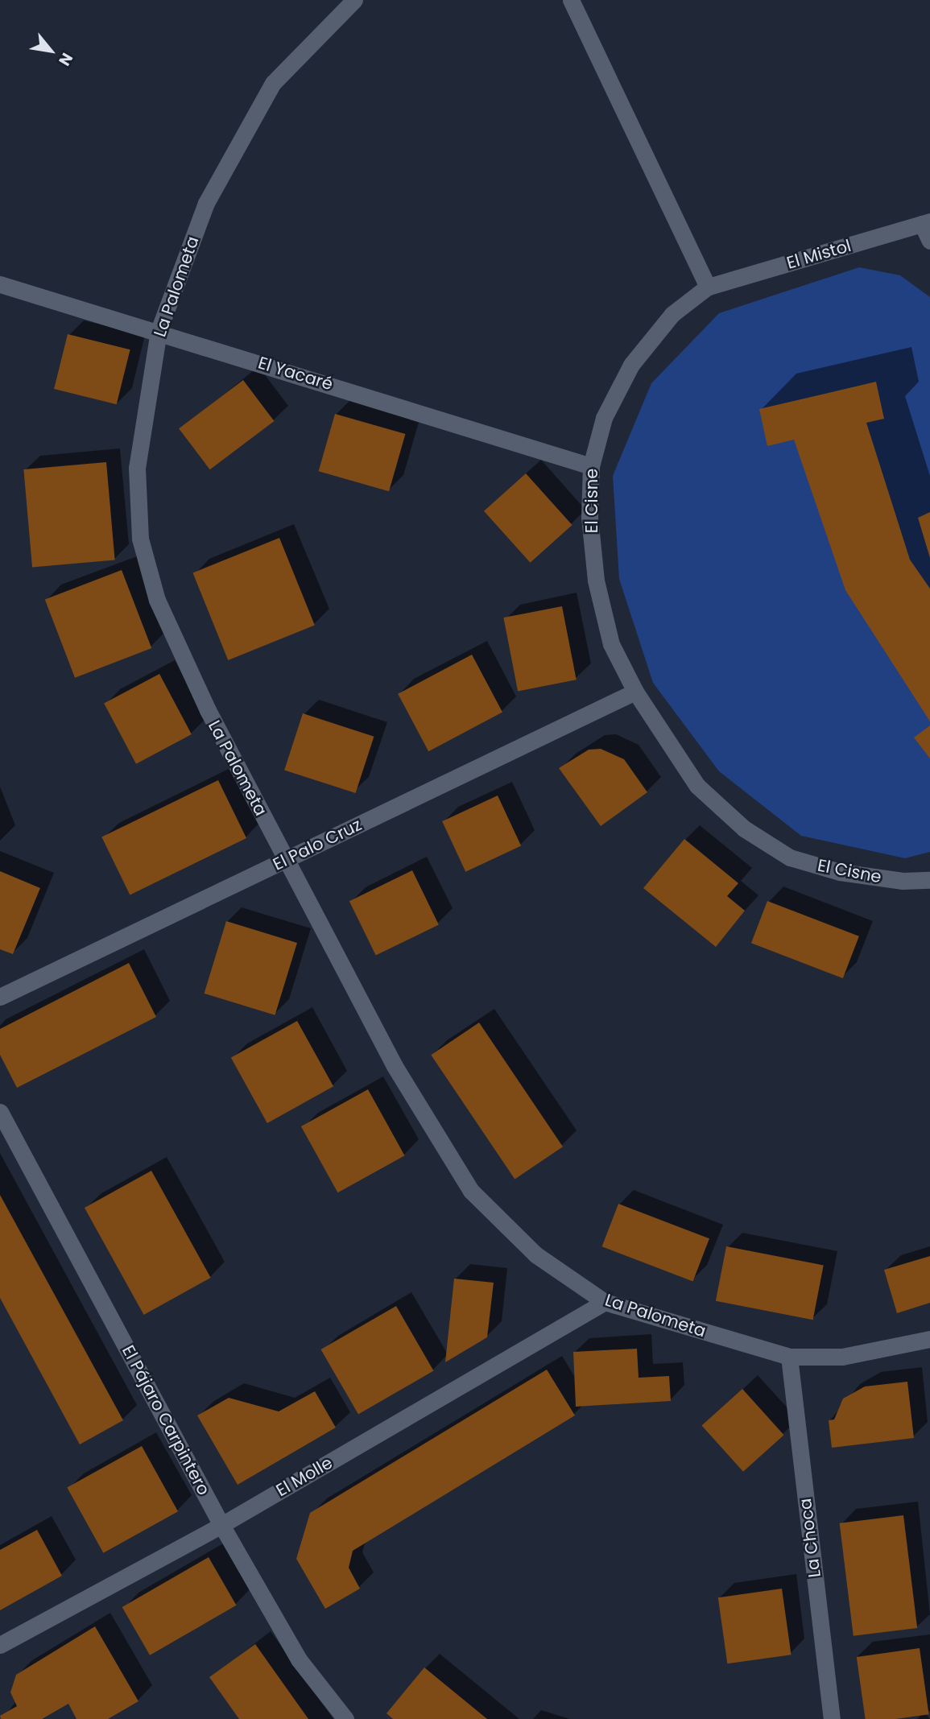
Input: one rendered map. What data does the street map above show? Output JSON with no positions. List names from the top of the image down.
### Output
{
  "streets": {
    "street": [
      "El Mistol",
      "La Palometa",
      "El Yacaré",
      "El Cisne",
      "El Palo Cruz",
      "El Pájaro Carpintero",
      "El Molle",
      "La Choca"
    ]
  },
  "crossings": [
    ["El Mistol", "El Cisne"],
    ["La Palometa", "El Yacaré"],
    ["La Palometa", "El Palo Cruz"],
    ["La Palometa", "El Molle"],
    ["La Palometa", "La Choca"],
    ["El Yacaré", "El Cisne"],
    ["El Cisne", "El Palo Cruz"],
    ["El Pájaro Carpintero", "El Molle"]
  ],
  "north": "bottom right"
}
